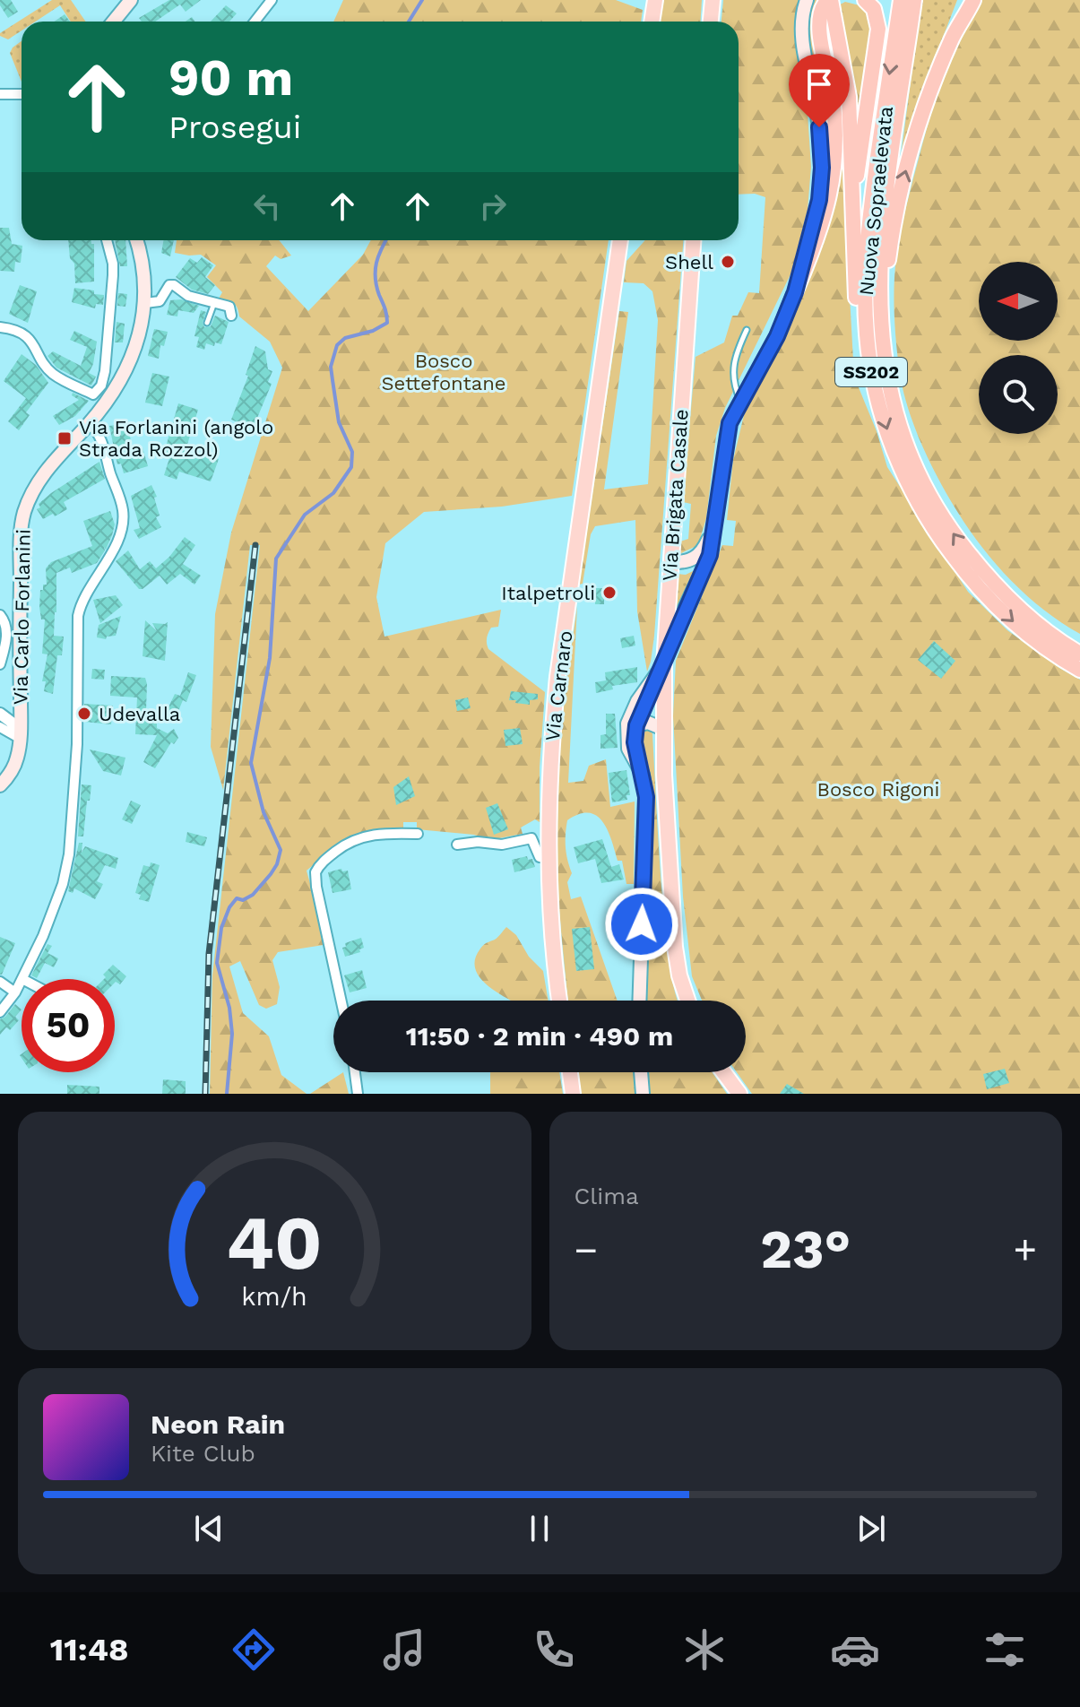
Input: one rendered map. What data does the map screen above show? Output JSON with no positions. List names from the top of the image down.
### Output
{
  "streets": {
    "highway": ["Nuova Sopraelevata", "SS202"],
    "main road": ["Via Brigata Casale", "Via Carlo Forlanini", "Via Carnaro"]
  },
  "parks": ["Bosco Settefontane", "Bosco Rigoni"],
  "places": {
    "other": ["Shell", "Italpetroli", "Udevalla"],
    "transit": ["Via Forlanini (angolo Strada Rozzol)"]
  },
  "north": "left",
  "page": {
    "turn": ["90 m", "Prosegui"],
    "limit": "50",
    "trip": "11:50 · 2 min · 490 m",
    "tile": "Clima",
    "heat": ["−", "23°", "+"],
    "song": ["Neon Rain", "Kite Club"],
    "tabs": "11:48",
    "gauge": ["40", "km/h"]
  }
}
